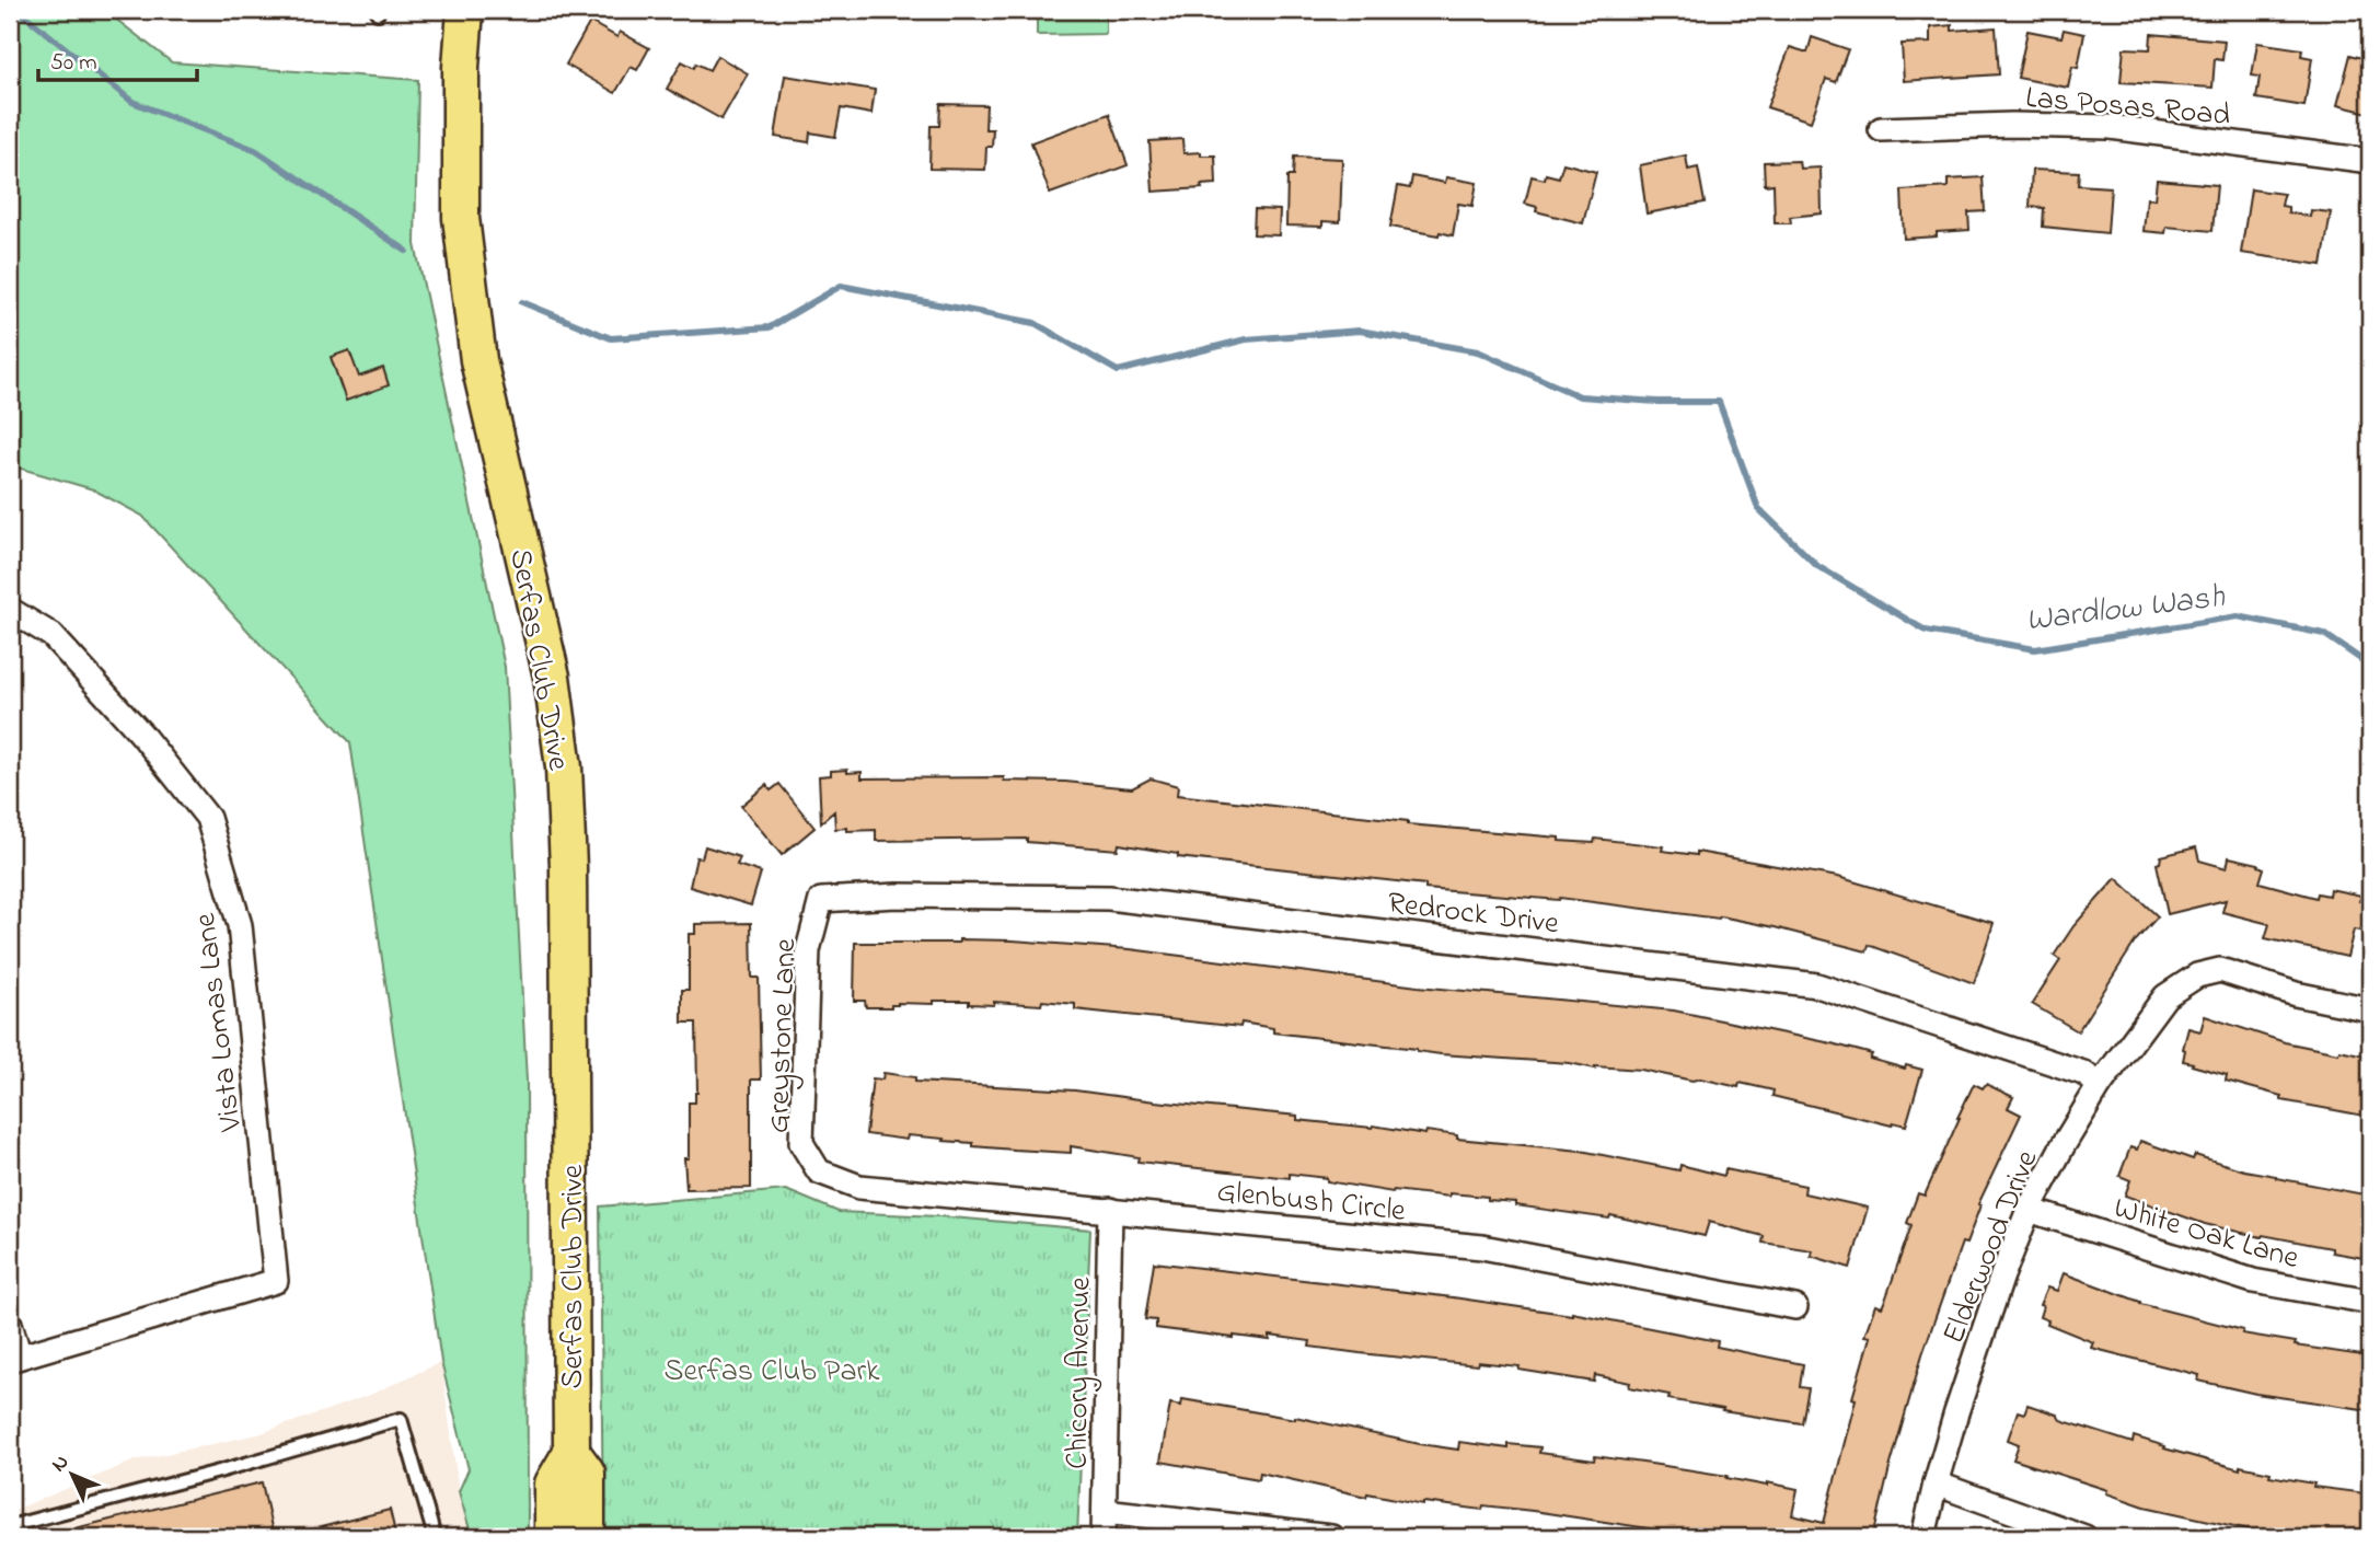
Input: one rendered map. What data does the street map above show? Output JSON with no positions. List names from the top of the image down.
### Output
{
  "streets": {
    "main road": ["Serfas Club Drive"],
    "street": [
      "Las Posas Road",
      "Redrock Drive",
      "Vista Lomas Lane",
      "Greystone Lane",
      "Glenbush Circle",
      "White Oak Lane",
      "Elderwood Drive",
      "Chicory Avenue"
    ]
  },
  "crossings": [
    ["Redrock Drive", "Greystone Lane"],
    ["Redrock Drive", "Elderwood Drive"],
    ["Greystone Lane", "Glenbush Circle"],
    ["Glenbush Circle", "Chicory Avenue"],
    ["White Oak Lane", "Elderwood Drive"]
  ],
  "water": ["Wardlow Wash"],
  "parks": ["Serfas Club Park"],
  "scale_bar": "50 m",
  "north": "top left"
}
